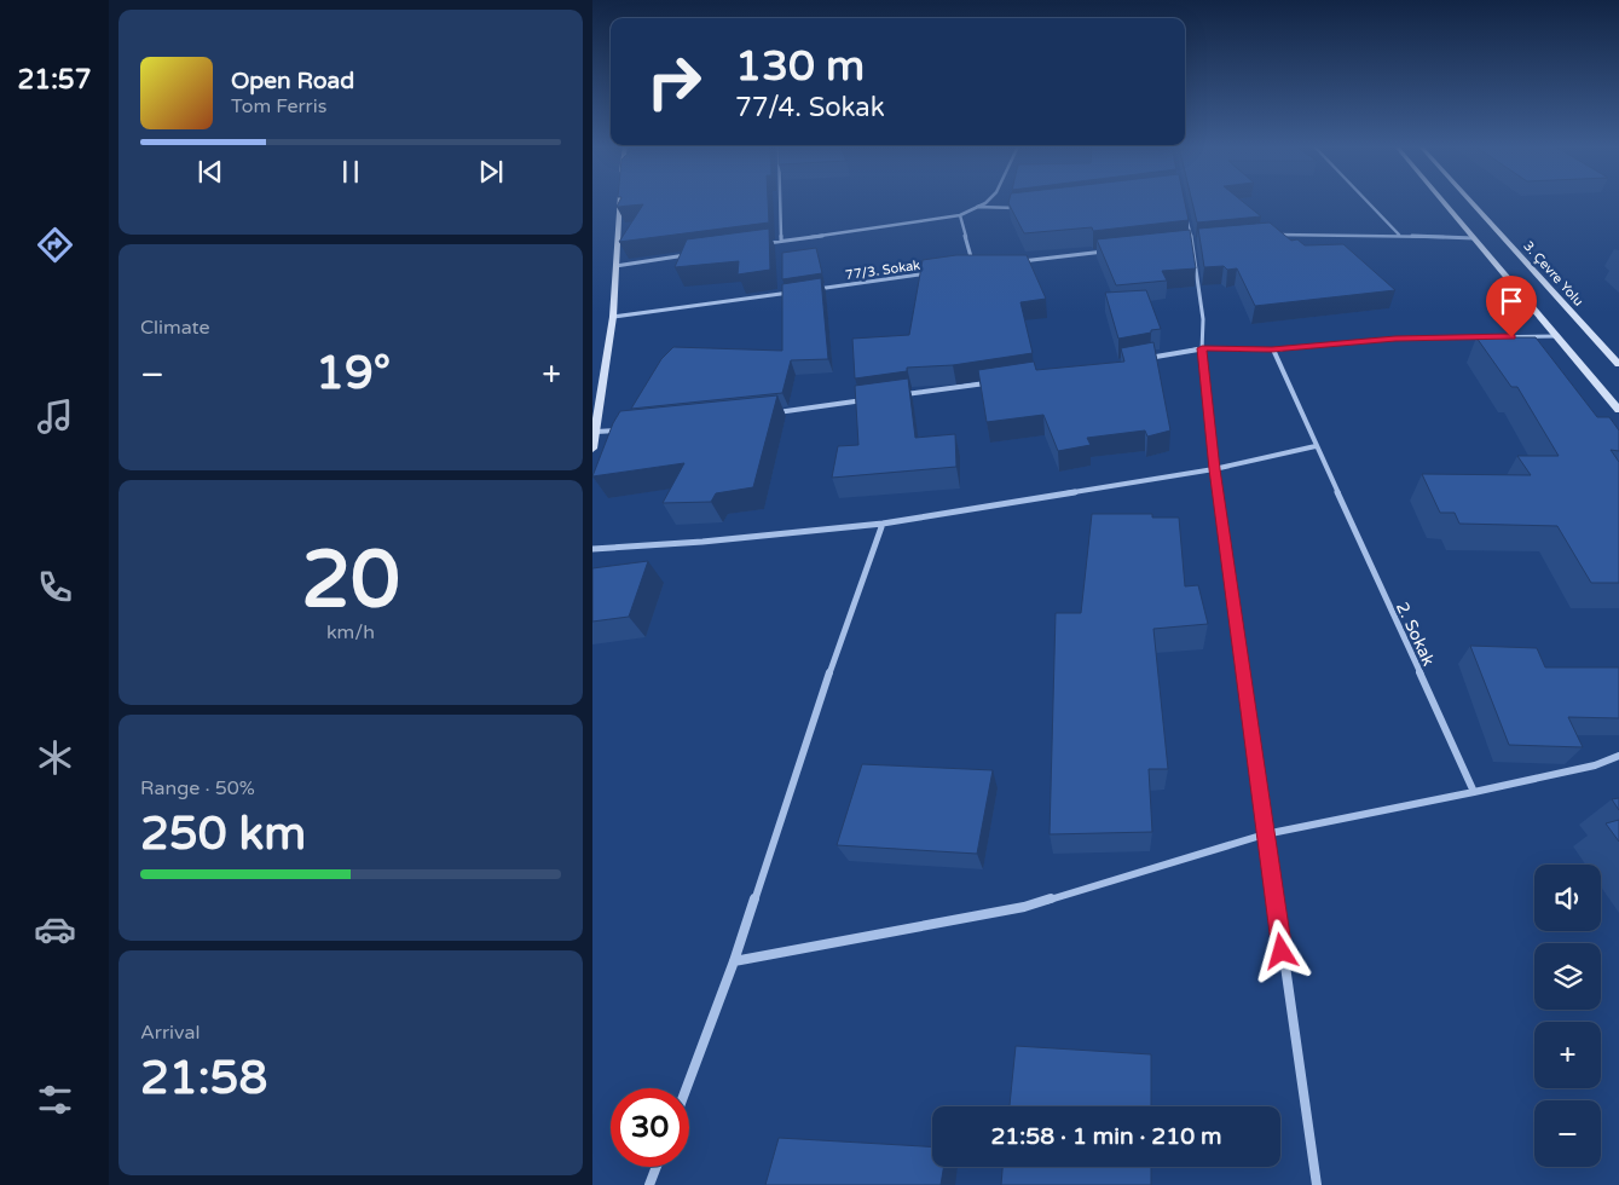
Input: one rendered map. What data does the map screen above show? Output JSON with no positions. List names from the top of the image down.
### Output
{
  "streets": {
    "main road": ["3. Çevre Yolu"],
    "street": ["77/3. Sokak", "2. Sokak"]
  },
  "page": {
    "tabs": "21:57",
    "turn": ["130 m", "77/4. Sokak"],
    "song": ["Open Road", "Tom Ferris"],
    "tile": [
      "Climate",
      ["20", "km/h"],
      ["Range · 50%", "250 km"],
      ["Arrival", "21:58"]
    ],
    "heat": ["−", "19°", "+"],
    "map_buttons": ["+", "−"],
    "limit": "30",
    "trip": "21:58 · 1 min · 210 m"
  }
}
